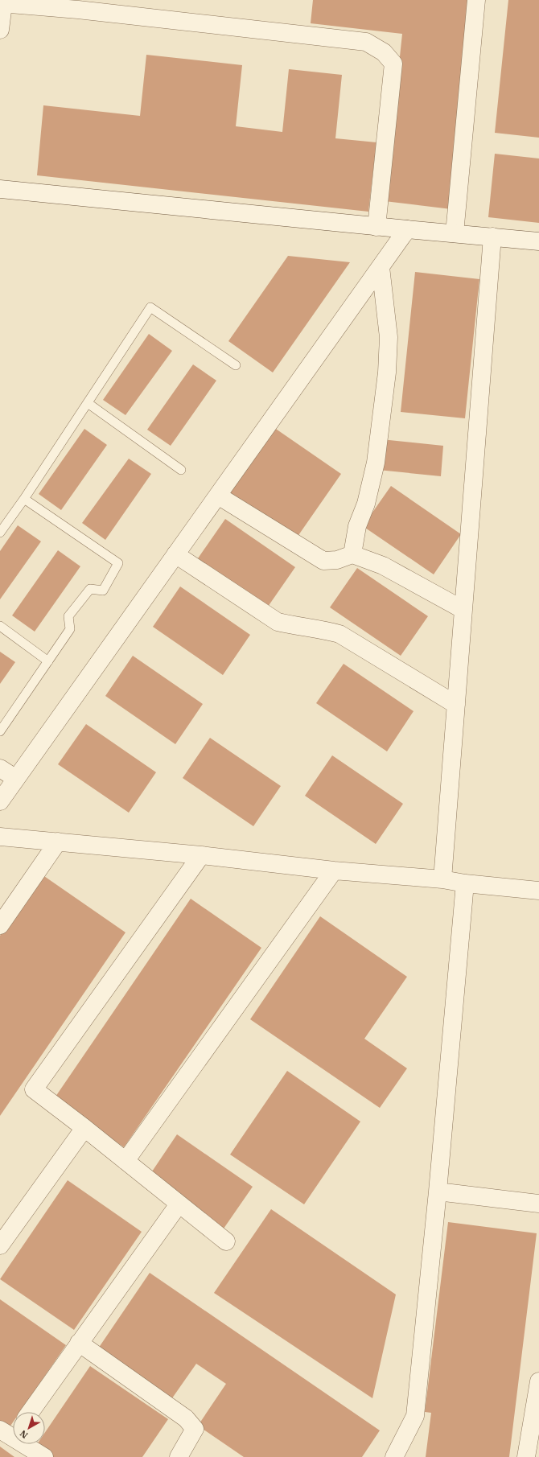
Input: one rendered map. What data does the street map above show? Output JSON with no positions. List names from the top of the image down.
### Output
{
  "north": "bottom left"
}
